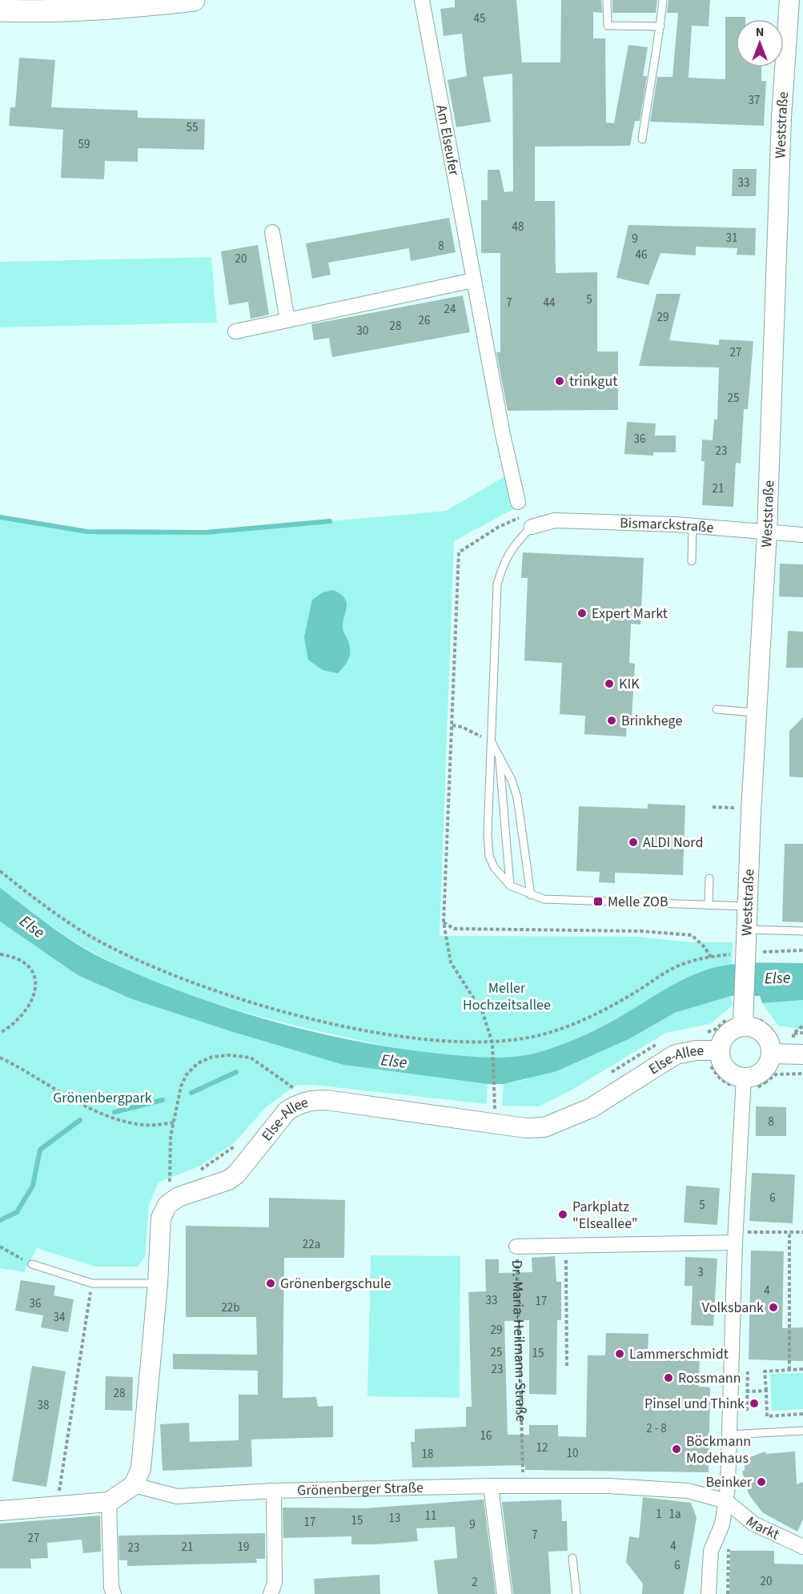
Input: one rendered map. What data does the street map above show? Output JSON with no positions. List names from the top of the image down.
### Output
{
  "streets": {
    "street": [
      "Weststraße",
      "Am Elseufer",
      "Bismarckstraße",
      "Else-Allee",
      "Dr.-Maria-Heilmann-Straße",
      "Grönenberger Straße",
      "Markt"
    ]
  },
  "crossings": [
    ["Weststraße", "Bismarckstraße"],
    ["Weststraße", "Else-Allee"],
    ["Else-Allee", "Grönenberger Straße"],
    ["Dr.-Maria-Heilmann-Straße", "Grönenberger Straße"],
    ["Grönenberger Straße", "Markt"]
  ],
  "water": ["Else"],
  "parks": ["Meller Hochzeitsallee", "Grönenbergpark"],
  "places": {
    "other": [
      "trinkgut",
      "Expert Markt",
      "KIK",
      "Brinkhege",
      "ALDI Nord",
      "Parkplatz \"Elseallee\"",
      "Grönenbergschule",
      "Volksbank",
      "Lammerschmidt",
      "Rossmann",
      "Pinsel und Think",
      "Böckmann Modehaus",
      "Beinker"
    ],
    "transit": ["Melle ZOB"]
  },
  "house_numbers": [
    "45",
    "37",
    "55",
    "59",
    "33",
    "48",
    "31",
    "9",
    "8",
    "46",
    "20",
    "5",
    "7",
    "44",
    "24",
    "29",
    "26",
    "28",
    "30",
    "27",
    "25",
    "36",
    "23",
    "21",
    "8",
    "6",
    "5",
    "22a",
    "3",
    "4",
    "33",
    "17",
    "36",
    "22b",
    "34",
    "29",
    "25",
    "15",
    "23",
    "28",
    "38",
    "2 - 8",
    "16",
    "12",
    "10",
    "18",
    "1",
    "1a",
    "11",
    "13",
    "15",
    "17",
    "9",
    "7",
    "27",
    "4",
    "21",
    "19",
    "23",
    "6",
    "20",
    "2"
  ],
  "north": "top"
}
